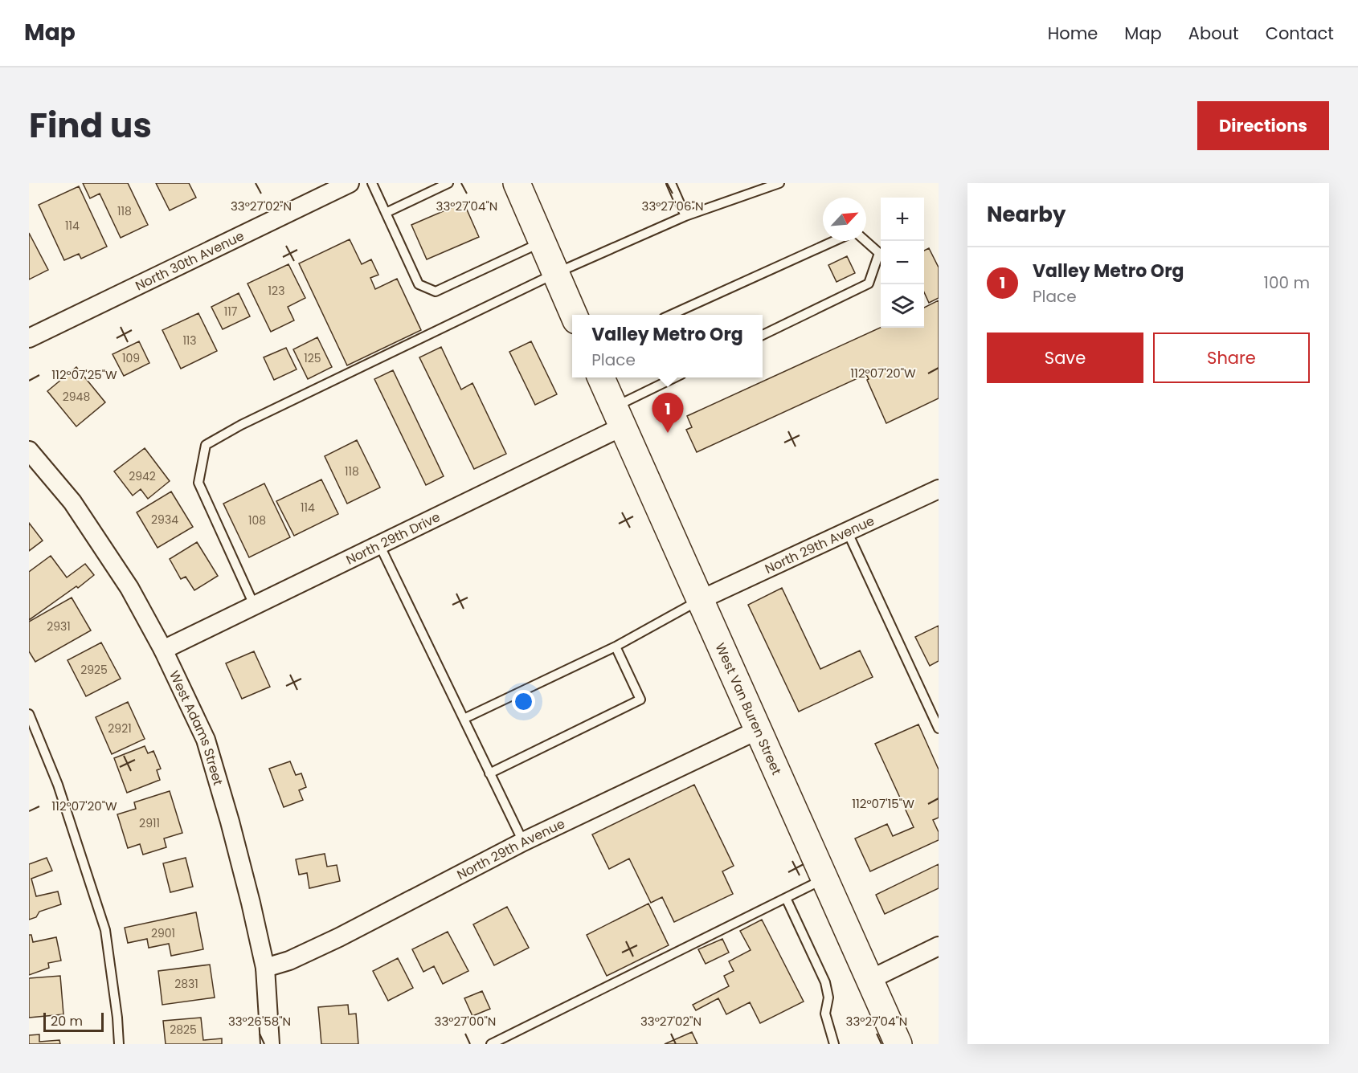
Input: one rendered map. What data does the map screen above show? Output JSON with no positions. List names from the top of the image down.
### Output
{
  "streets": {
    "main road": ["West Van Buren Street"],
    "street": [
      "North 30th Avenue",
      "North 29th Drive",
      "North 29th Avenue",
      "West Adams Street"
    ]
  },
  "crossings": [
    ["North 29th Drive", "West Van Buren Street"],
    ["North 29th Drive", "West Adams Street"],
    ["North 29th Avenue", "West Van Buren Street"],
    ["North 29th Avenue", "West Adams Street"]
  ],
  "house_numbers": [
    "118",
    "114",
    "123",
    "117",
    "113",
    "109",
    "125",
    "2948",
    "118",
    "2942",
    "114",
    "2934",
    "108",
    "2931",
    "2925",
    "2921",
    "2911",
    "2901",
    "2831",
    "2825"
  ],
  "scale_bar": "20 m",
  "north": "top right",
  "page": {
    "header": "Map",
    "nav": [
      "Home",
      "Map",
      "About",
      "Contact"
    ],
    "title": "Find us",
    "buttons": [
      "Directions",
      ["Save", "Share"]
    ],
    "heading": "Nearby",
    "map_buttons": ["+", "−"],
    "list": [
      {
        "mark": "1",
        "name": "Valley Metro Org",
        "note": "Place",
        "value": "100 m"
      }
    ],
    "popup": ["Valley Metro Org", "Place"],
    "pins": "1",
    "scale": "20 m"
  },
  "coordinates": [
    "33°27'02\"N",
    "33°27'04\"N",
    "33°27'06\"N",
    "112°07'20\"W",
    "112°07'25\"W",
    "112°07'15\"W",
    "33°26'58\"N",
    "33°27'00\"N"
  ]
}
